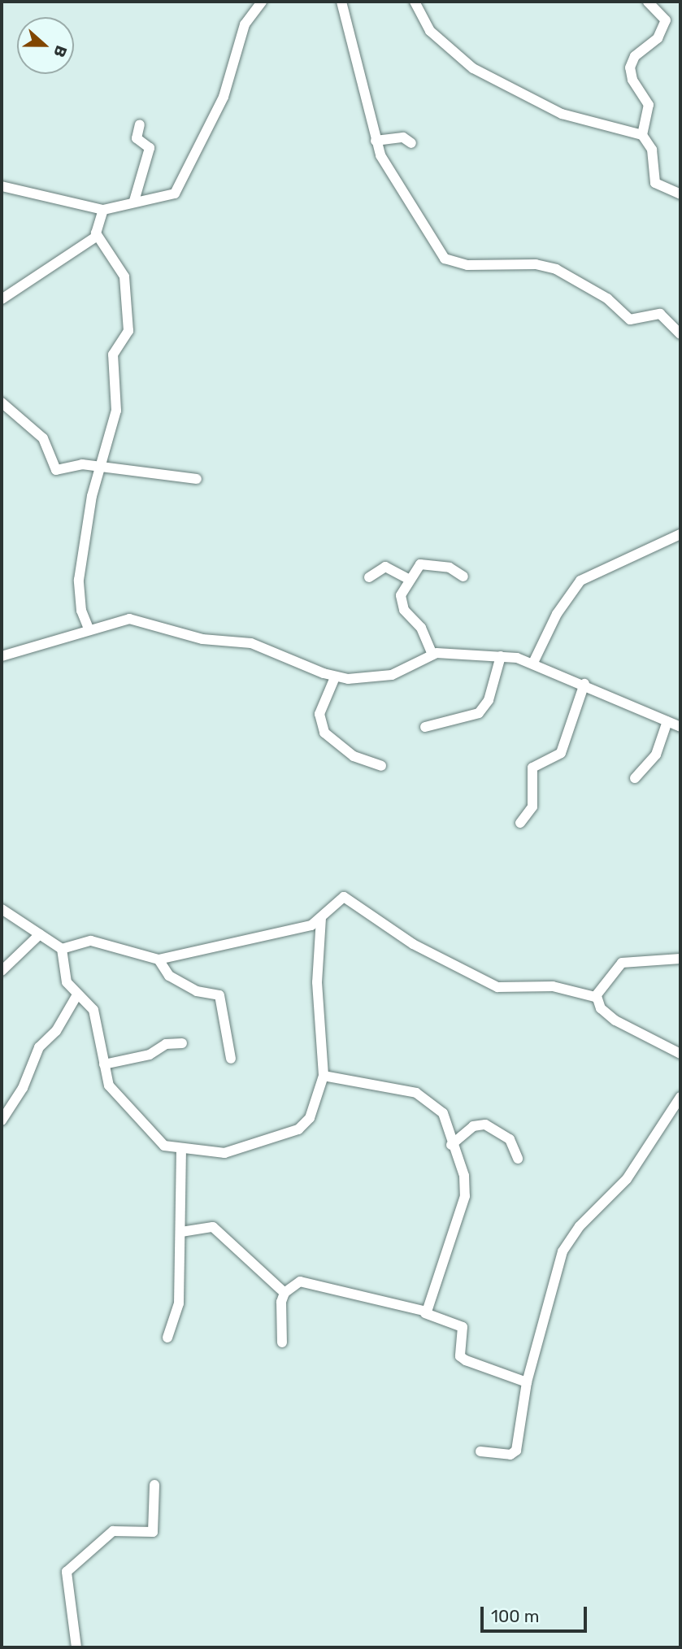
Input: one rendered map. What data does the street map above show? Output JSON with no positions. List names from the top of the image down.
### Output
{
  "scale_bar": "100 m",
  "north": "right"
}
